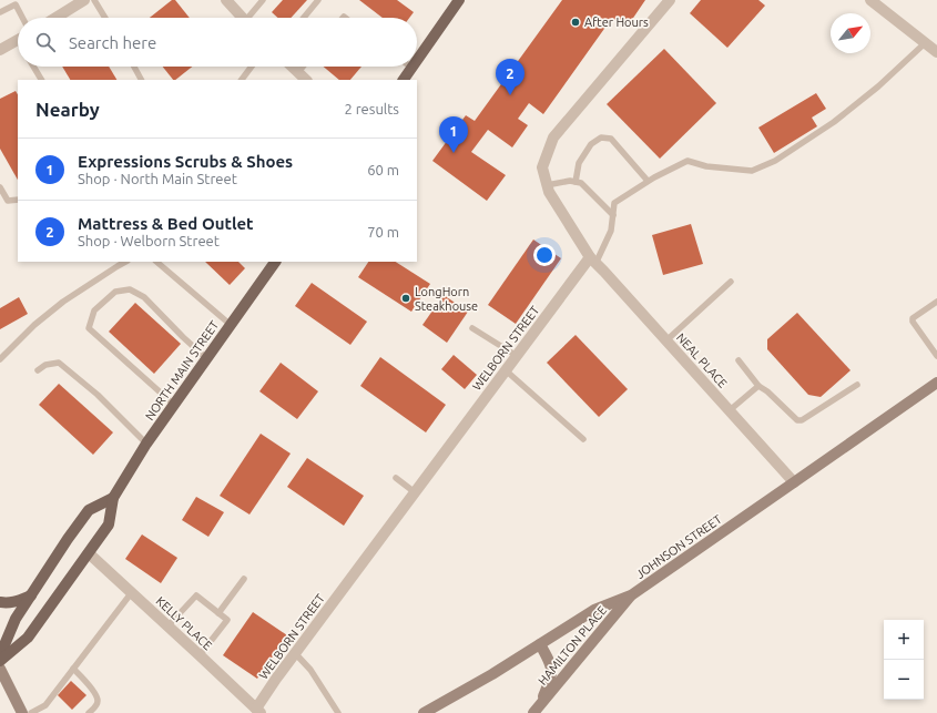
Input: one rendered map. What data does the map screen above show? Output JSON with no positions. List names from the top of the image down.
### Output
{
  "streets": {
    "main road": ["NORTH MAIN STREET"],
    "street": [
      "WELBORN STREET",
      "NEAL PLACE",
      "JOHNSON STREET",
      "KELLY PLACE",
      "HAMILTON PLACE"
    ]
  },
  "crossings": [
    ["WELBORN STREET", "NEAL PLACE"],
    ["WELBORN STREET", "KELLY PLACE"],
    ["NEAL PLACE", "JOHNSON STREET"],
    ["NORTH MAIN STREET", "KELLY PLACE"],
    ["JOHNSON STREET", "HAMILTON PLACE"]
  ],
  "places": ["After Hours", "LongHorn Steakhouse"],
  "north": "top right",
  "page": {
    "search": "Search here",
    "pins": ["2", "1"],
    "heading": ["Nearby", "2 results"],
    "list": [
      {
        "mark": "1",
        "name": "Expressions Scrubs & Shoes",
        "note": "Shop · North Main Street",
        "value": "60 m"
      },
      {
        "mark": "2",
        "name": "Mattress & Bed Outlet",
        "note": "Shop · Welborn Street",
        "value": "70 m"
      }
    ],
    "map_buttons": ["+", "−"]
  }
}
